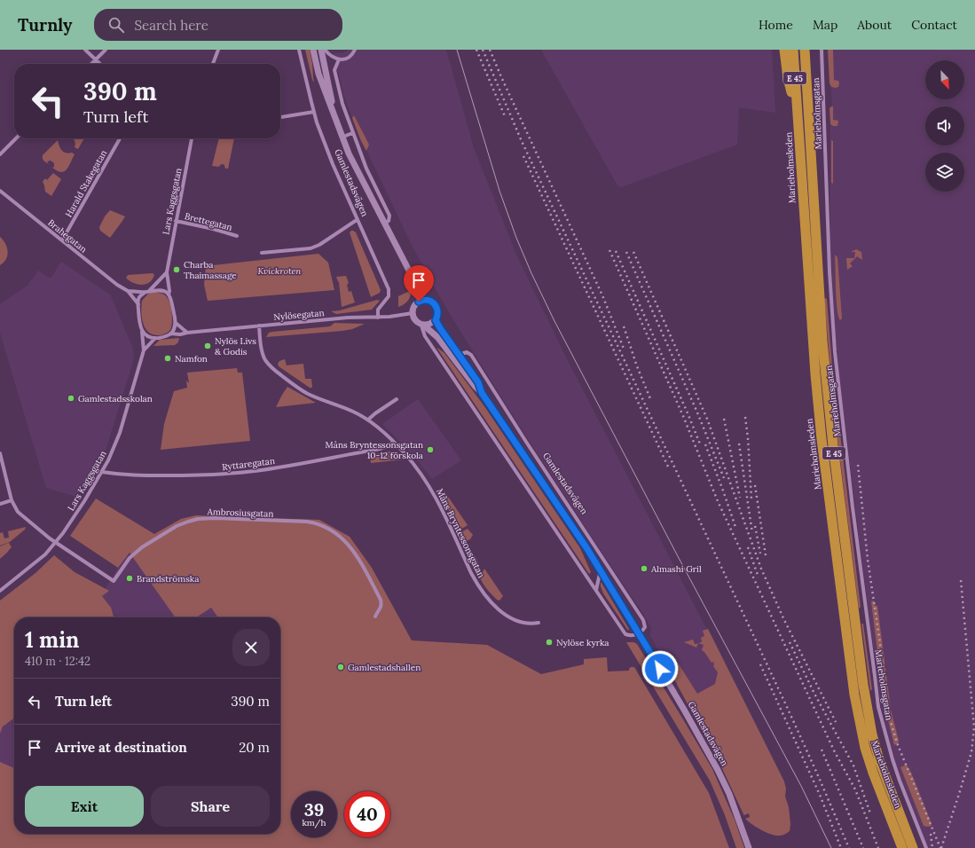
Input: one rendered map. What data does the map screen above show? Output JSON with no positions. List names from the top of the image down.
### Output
{
  "streets": {
    "highway": ["E 45", "Marieholmsleden"],
    "street": [
      "Marieholmsgatan",
      "Gamlestadsvägen",
      "Harald Stakegatan",
      "Lars Kaggsgatan",
      "Brettegatan",
      "Brahegatan",
      "Nylösegatan",
      "Ryttaregatan",
      "Ambrosiusgatan",
      "Måns Bryntessonsgatan"
    ]
  },
  "crossings": [
    ["Gamlestadsvägen", "Nylösegatan"],
    ["Harald Stakegatan", "Brahegatan"],
    ["Lars Kaggsgatan", "Brettegatan"],
    ["Lars Kaggsgatan", "Brahegatan"],
    ["Lars Kaggsgatan", "Nylösegatan"],
    ["Lars Kaggsgatan", "Ryttaregatan"],
    ["Lars Kaggsgatan", "Ambrosiusgatan"],
    ["Brahegatan", "Nylösegatan"],
    ["Nylösegatan", "Måns Bryntessonsgatan"],
    ["Ryttaregatan", "Måns Bryntessonsgatan"]
  ],
  "parks": ["Kvickroten"],
  "places": [
    "Charba Thaimassage",
    "Nylös Livs & Godis",
    "Namfon",
    "Gamlestadsskolan",
    "Måns Bryntessonsgatan 10-12 förskola",
    "Almashi Gril",
    "Brandströmska",
    "Nylöse kyrka",
    "Gamlestadshallen"
  ],
  "north": "bottom right",
  "page": {
    "header": "Turnly",
    "search": "Search here",
    "nav": [
      "Home",
      "Map",
      "About",
      "Contact"
    ],
    "turn": ["390 m", "Turn left"],
    "heading": ["1 min", "410 m · 12:42"],
    "list": [
      {
        "name": "Turn left",
        "value": "390 m"
      },
      {
        "name": "Arrive at destination",
        "value": "20 m"
      }
    ],
    "buttons": ["Exit", "Share"],
    "speed": "39 km/h",
    "limit": "40"
  }
}
